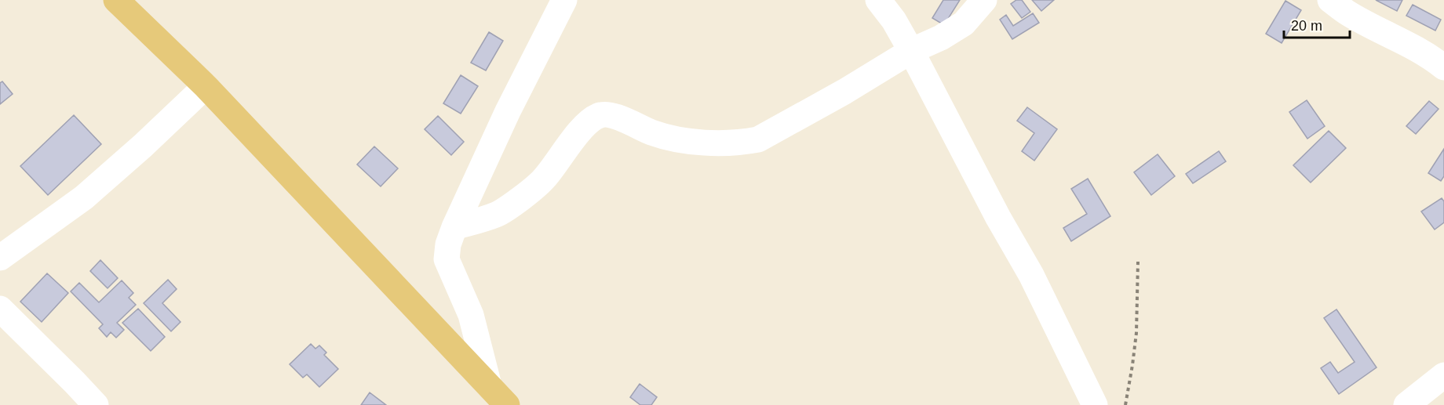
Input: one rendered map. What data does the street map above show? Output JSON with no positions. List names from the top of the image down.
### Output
{
  "scale_bar": "20 m"
}
